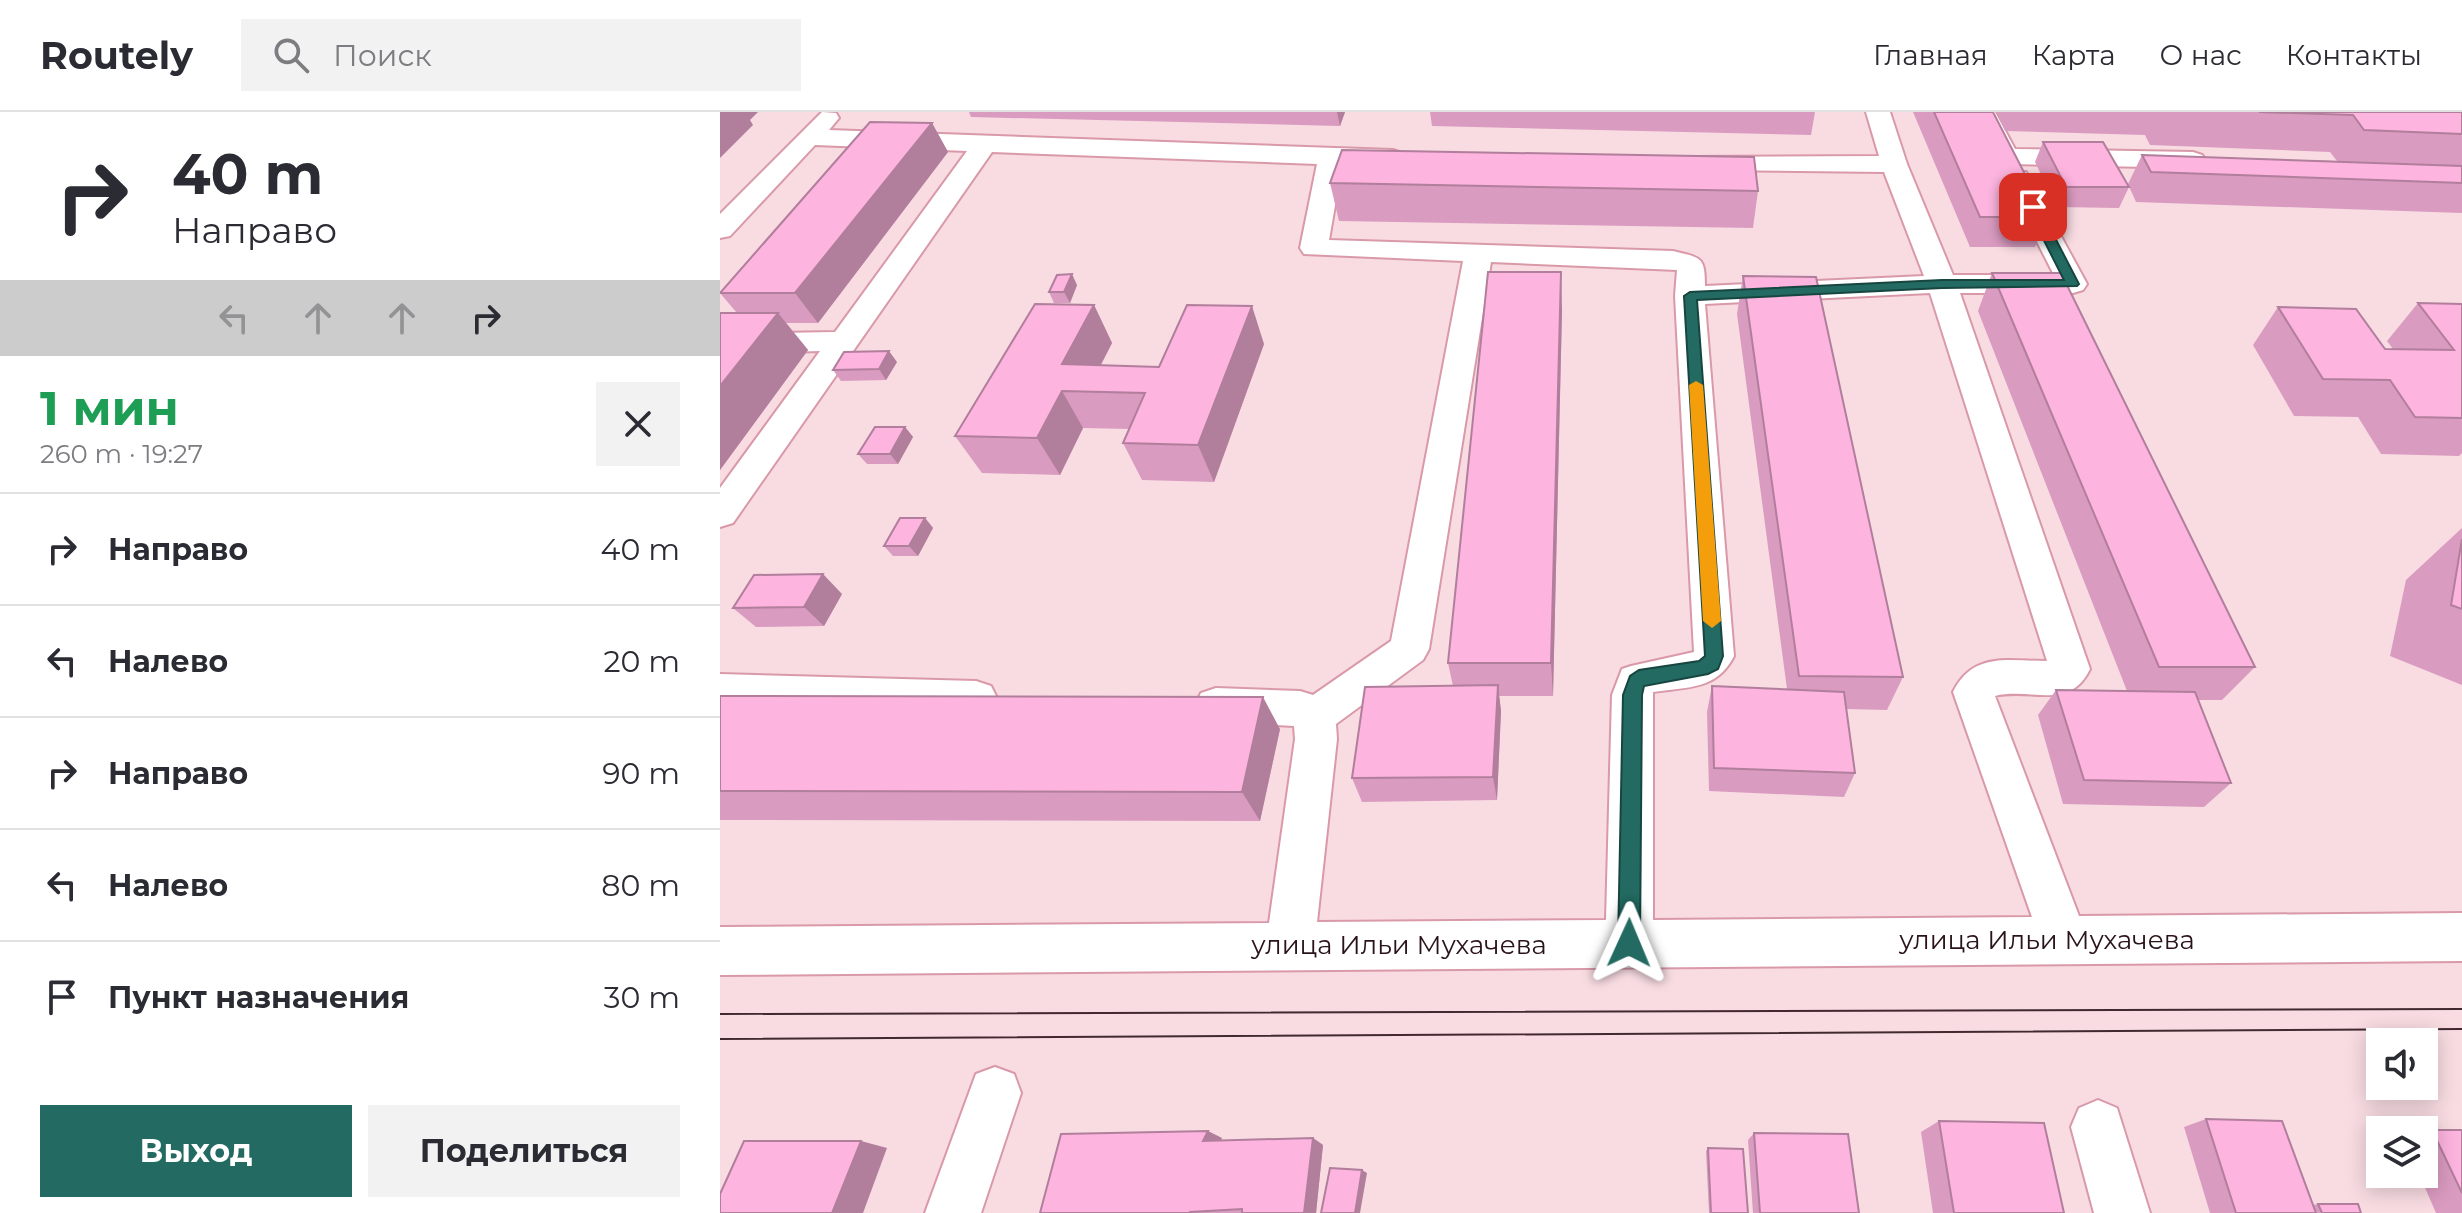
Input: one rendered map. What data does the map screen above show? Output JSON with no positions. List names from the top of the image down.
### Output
{
  "streets": {
    "street": ["улица Ильи Мухачева"]
  },
  "page": {
    "header": "Routely",
    "search": "Поиск",
    "nav": [
      "Главная",
      "Карта",
      "О нас",
      "Контакты"
    ],
    "turn": ["40 m", "Направо"],
    "heading": ["1 мин", "260 m · 19:27"],
    "list": [
      {
        "name": "Направо",
        "value": "40 m"
      },
      {
        "name": "Налево",
        "value": "20 m"
      },
      {
        "name": "Направо",
        "value": "90 m"
      },
      {
        "name": "Налево",
        "value": "80 m"
      },
      {
        "name": "Пункт назначения",
        "value": "30 m"
      }
    ],
    "buttons": ["Выход", "Поделиться"]
  }
}
